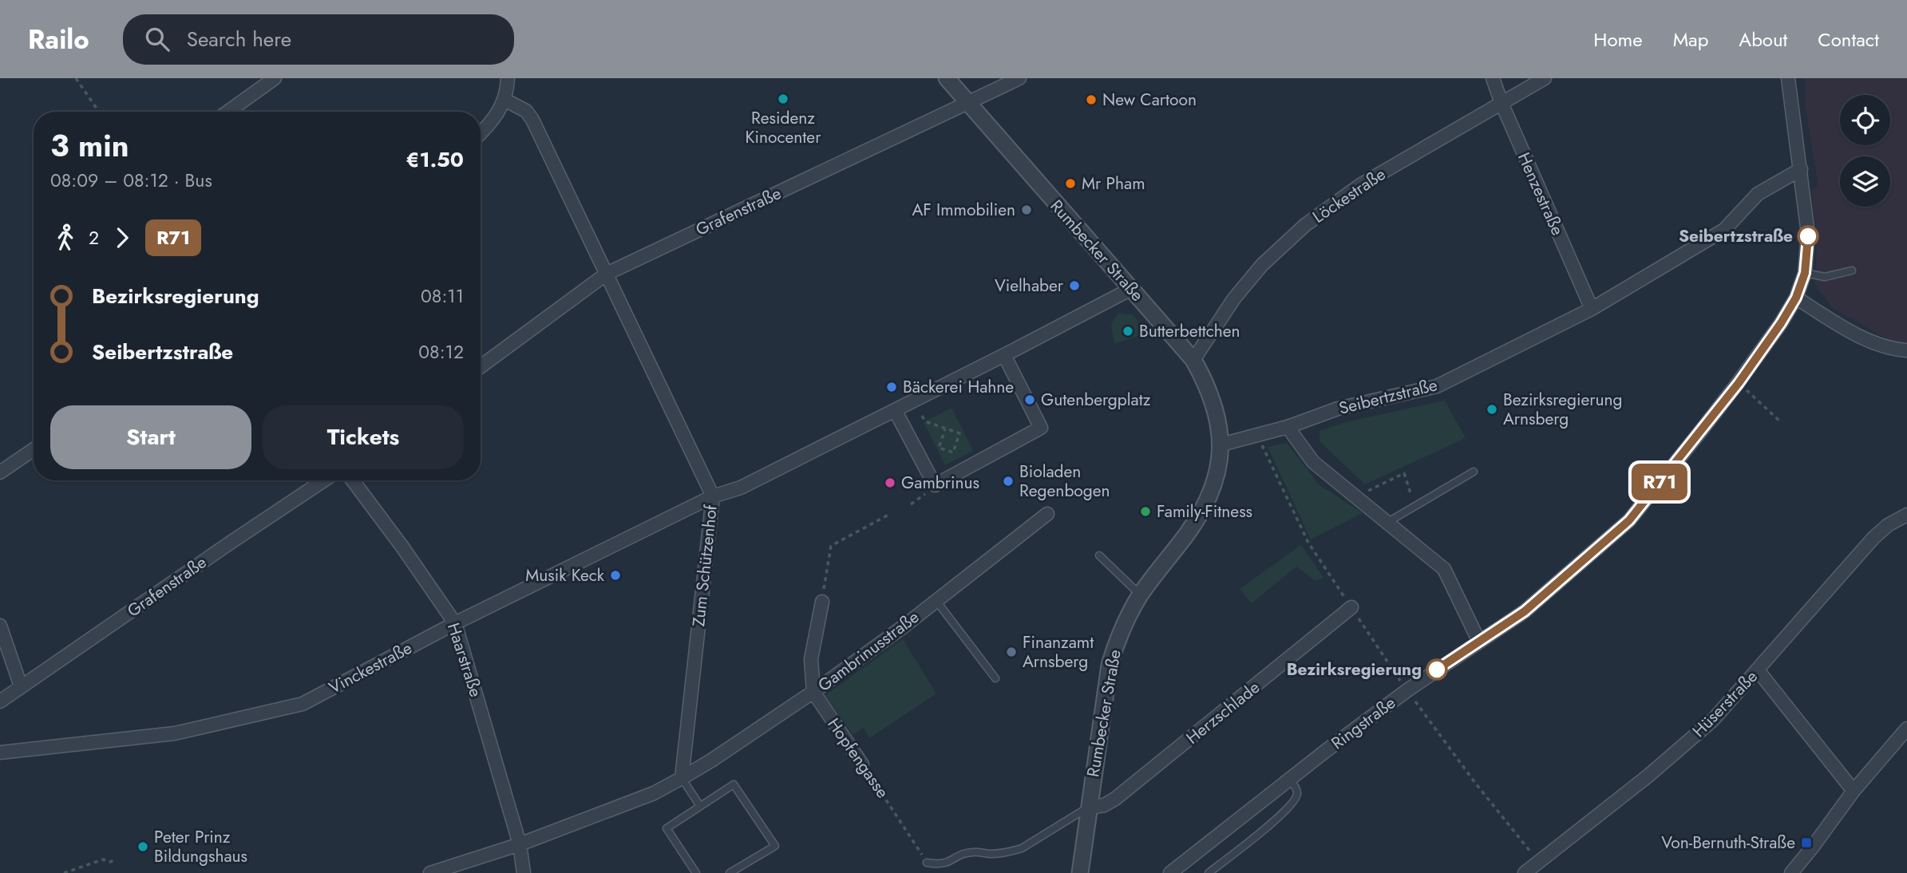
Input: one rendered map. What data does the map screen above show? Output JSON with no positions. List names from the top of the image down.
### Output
{
  "streets": {
    "street": [
      "Henzestraße",
      "Löckestraße",
      "Grafenstraße",
      "Rumbecker Straße",
      "Seibertzstraße",
      "Zum Schützenhof",
      "Gambrinusstraße",
      "Haarstraße",
      "Vinckestraße",
      "Hüserstraße",
      "Herzschlade",
      "Ringstraße",
      "Hopfengasse"
    ]
  },
  "crossings": [
    ["Henzestraße", "Löckestraße"],
    ["Henzestraße", "Seibertzstraße"],
    ["Löckestraße", "Rumbecker Straße"],
    ["Grafenstraße", "Rumbecker Straße"],
    ["Grafenstraße", "Zum Schützenhof"],
    ["Rumbecker Straße", "Seibertzstraße"],
    ["Rumbecker Straße", "Herzschlade"],
    ["Seibertzstraße", "Ringstraße"],
    ["Zum Schützenhof", "Gambrinusstraße"],
    ["Zum Schützenhof", "Vinckestraße"],
    ["Gambrinusstraße", "Hopfengasse"],
    ["Haarstraße", "Vinckestraße"]
  ],
  "places": {
    "other": [
      "Residenz Kinocenter",
      "New Cartoon",
      "Mr Pham",
      "AF Immobilien",
      "Seibertzstraße",
      "Vielhaber",
      "Butterbettchen",
      "Bäckerei Hahne",
      "Gutenbergplatz",
      "Bezirksregierung Arnsberg",
      "Bioladen Regenbogen",
      "Gambrinus",
      "Family-Fitness",
      "Musik Keck",
      "Finanzamt Arnsberg",
      "Bezirksregierung",
      "Peter Prinz Bildungshaus"
    ],
    "transit": ["Von-Bernuth-Straße"]
  },
  "lines": ["bus line R71"],
  "page": {
    "header": "Railo",
    "search": "Search here",
    "nav": [
      "Home",
      "Map",
      "About",
      "Contact"
    ],
    "on_map": "R71",
    "heading": ["3 min", "08:09 – 08:12 · Bus", "€1.50"],
    "legs": ["2", "R71"],
    "list": [
      {
        "name": "Bezirksregierung",
        "value": "08:11"
      },
      {
        "name": "Seibertzstraße",
        "value": "08:12"
      }
    ],
    "buttons": ["Start", "Tickets"]
  }
}
